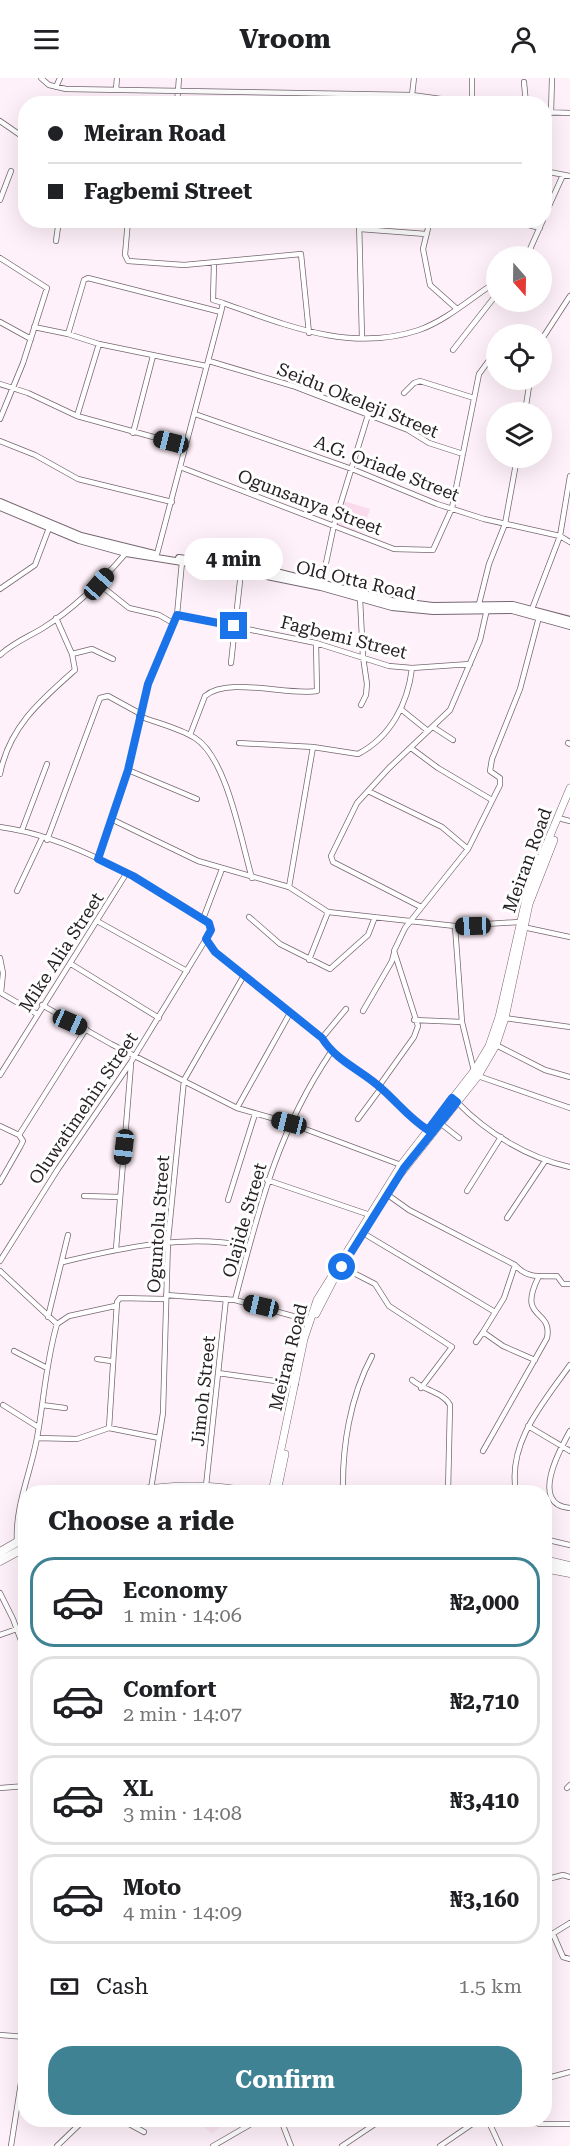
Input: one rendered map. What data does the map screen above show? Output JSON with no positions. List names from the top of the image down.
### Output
{
  "streets": {
    "main road": ["Meiran Road"],
    "street": [
      "Seidu Okeleji Street",
      "A.G. Oriade Street",
      "Ogunsanya Street",
      "Old Otta Road",
      "Fagbemi Street",
      "Mike Alia Street",
      "Oluwatimehin Street",
      "Olajide Street",
      "Oguntolu Street",
      "Jimoh Street"
    ]
  },
  "crossings": [
    ["A.G. Oriade Street", "Ogunsanya Street"]
  ],
  "north": "bottom",
  "page": {
    "header": "Vroom",
    "banner": ["Meiran Road", "Fagbemi Street"],
    "bubble": "4 min",
    "heading": "Choose a ride",
    "list": [
      {
        "name": "Economy",
        "note": "1 min · 14:06",
        "value": "₦2,000"
      },
      {
        "name": "Comfort",
        "note": "2 min · 14:07",
        "value": "₦2,710"
      },
      {
        "name": "XL",
        "note": "3 min · 14:08",
        "value": "₦3,410"
      },
      {
        "name": "Moto",
        "note": "4 min · 14:09",
        "value": "₦3,160"
      }
    ],
    "pay": ["Cash", "1.5 km"],
    "buttons": "Confirm"
  }
}
